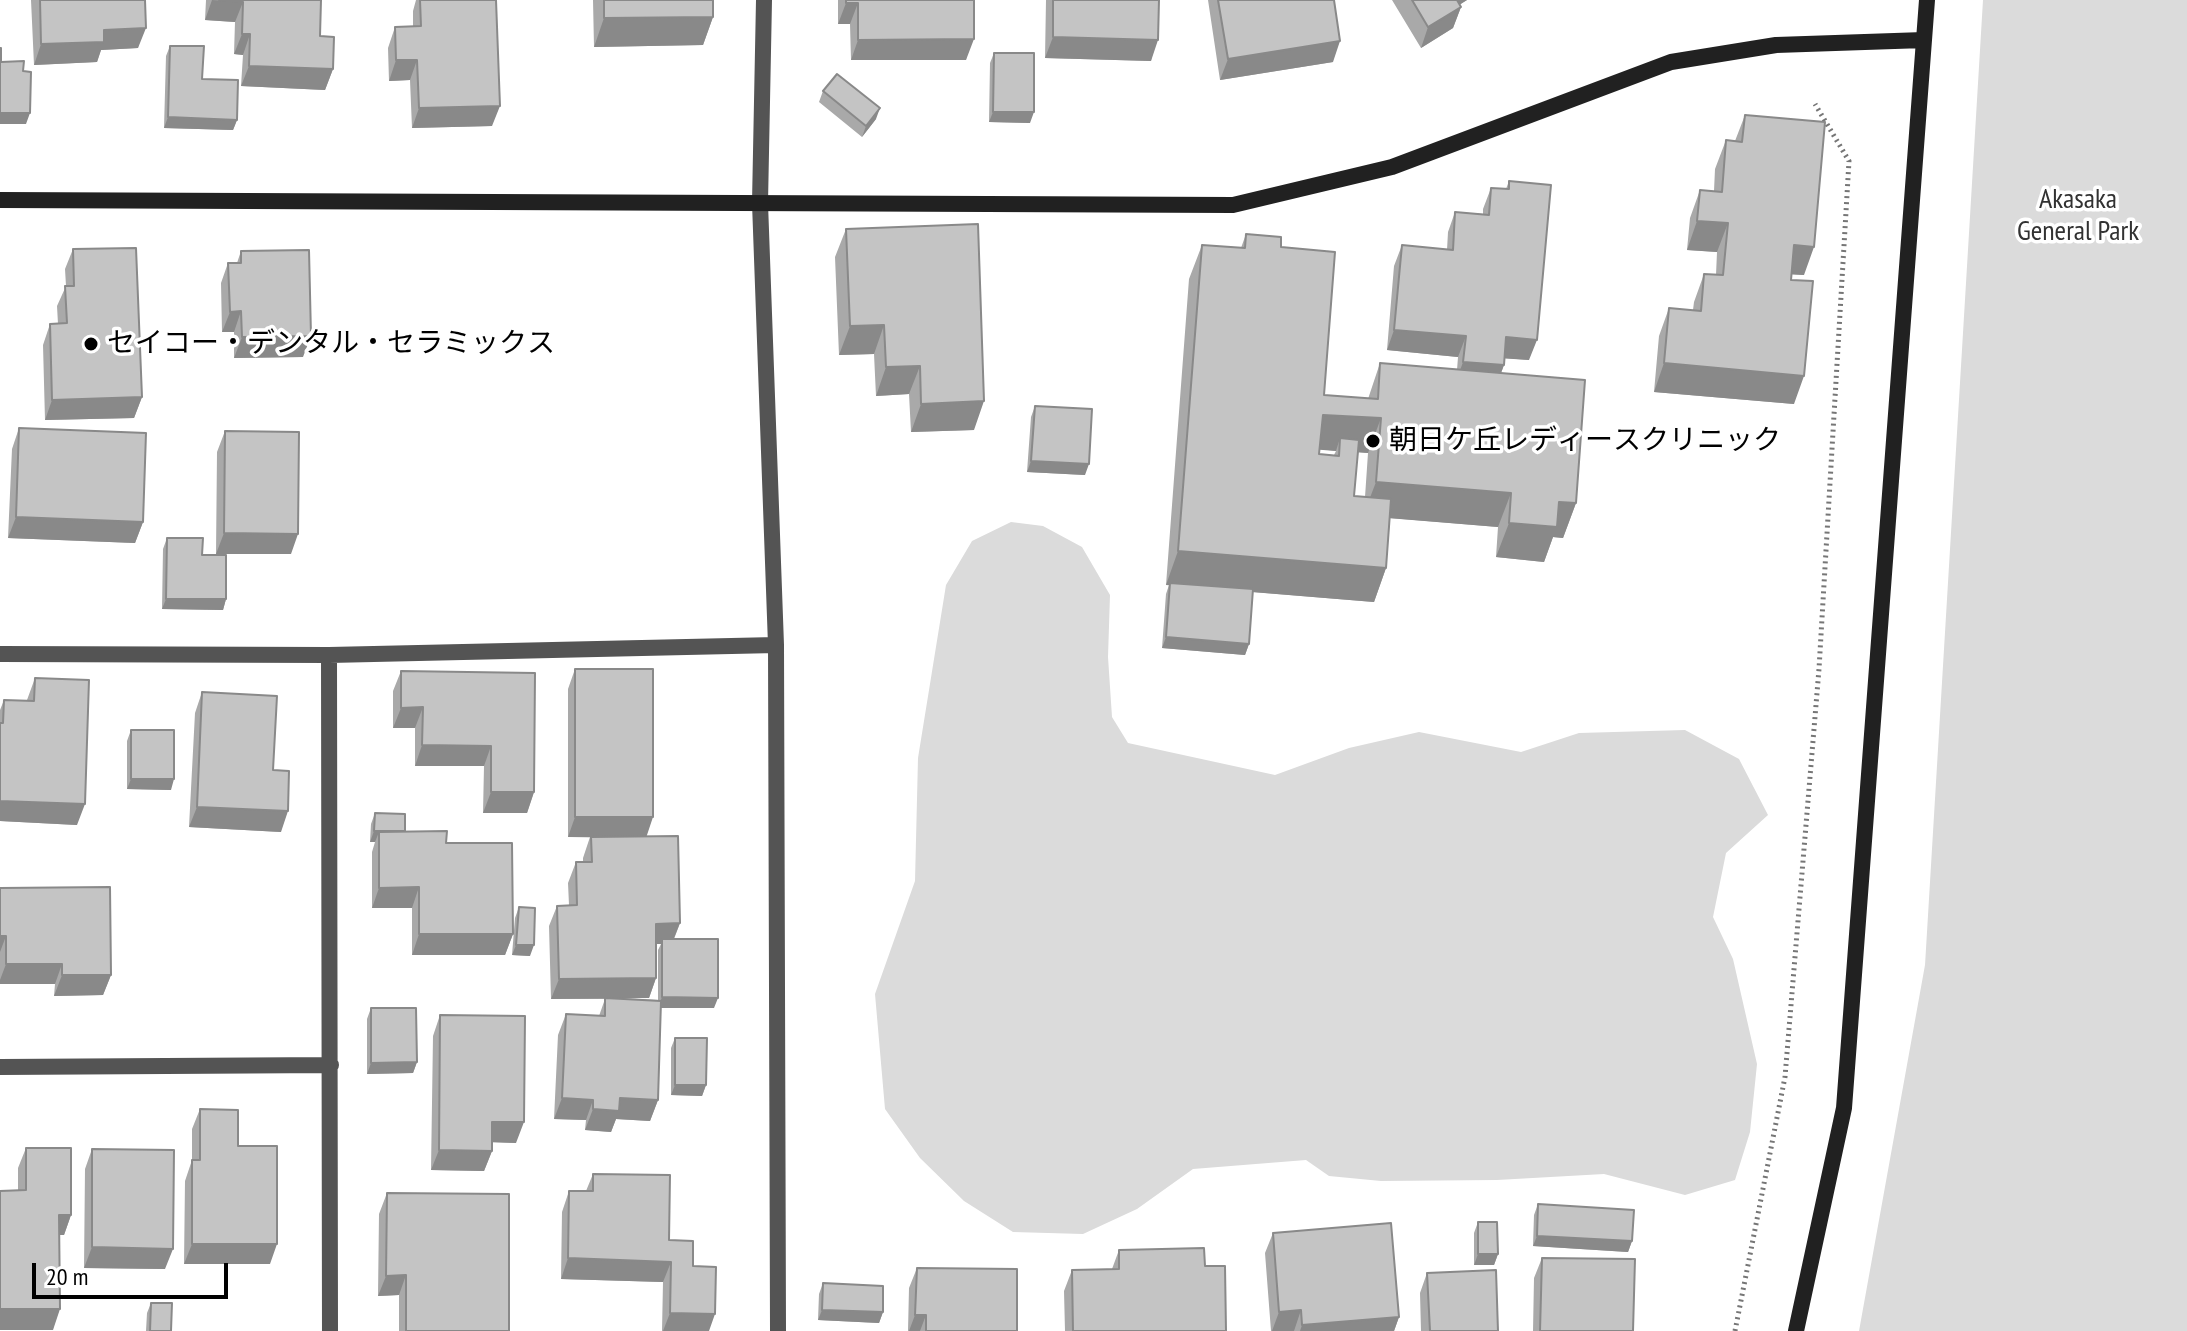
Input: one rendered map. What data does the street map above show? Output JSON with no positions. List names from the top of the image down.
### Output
{
  "parks": ["Akasaka General Park"],
  "places": ["セイコー・デンタル・セラミックス", "朝日ケ丘レディースクリニック"],
  "scale_bar": "20 m"
}
